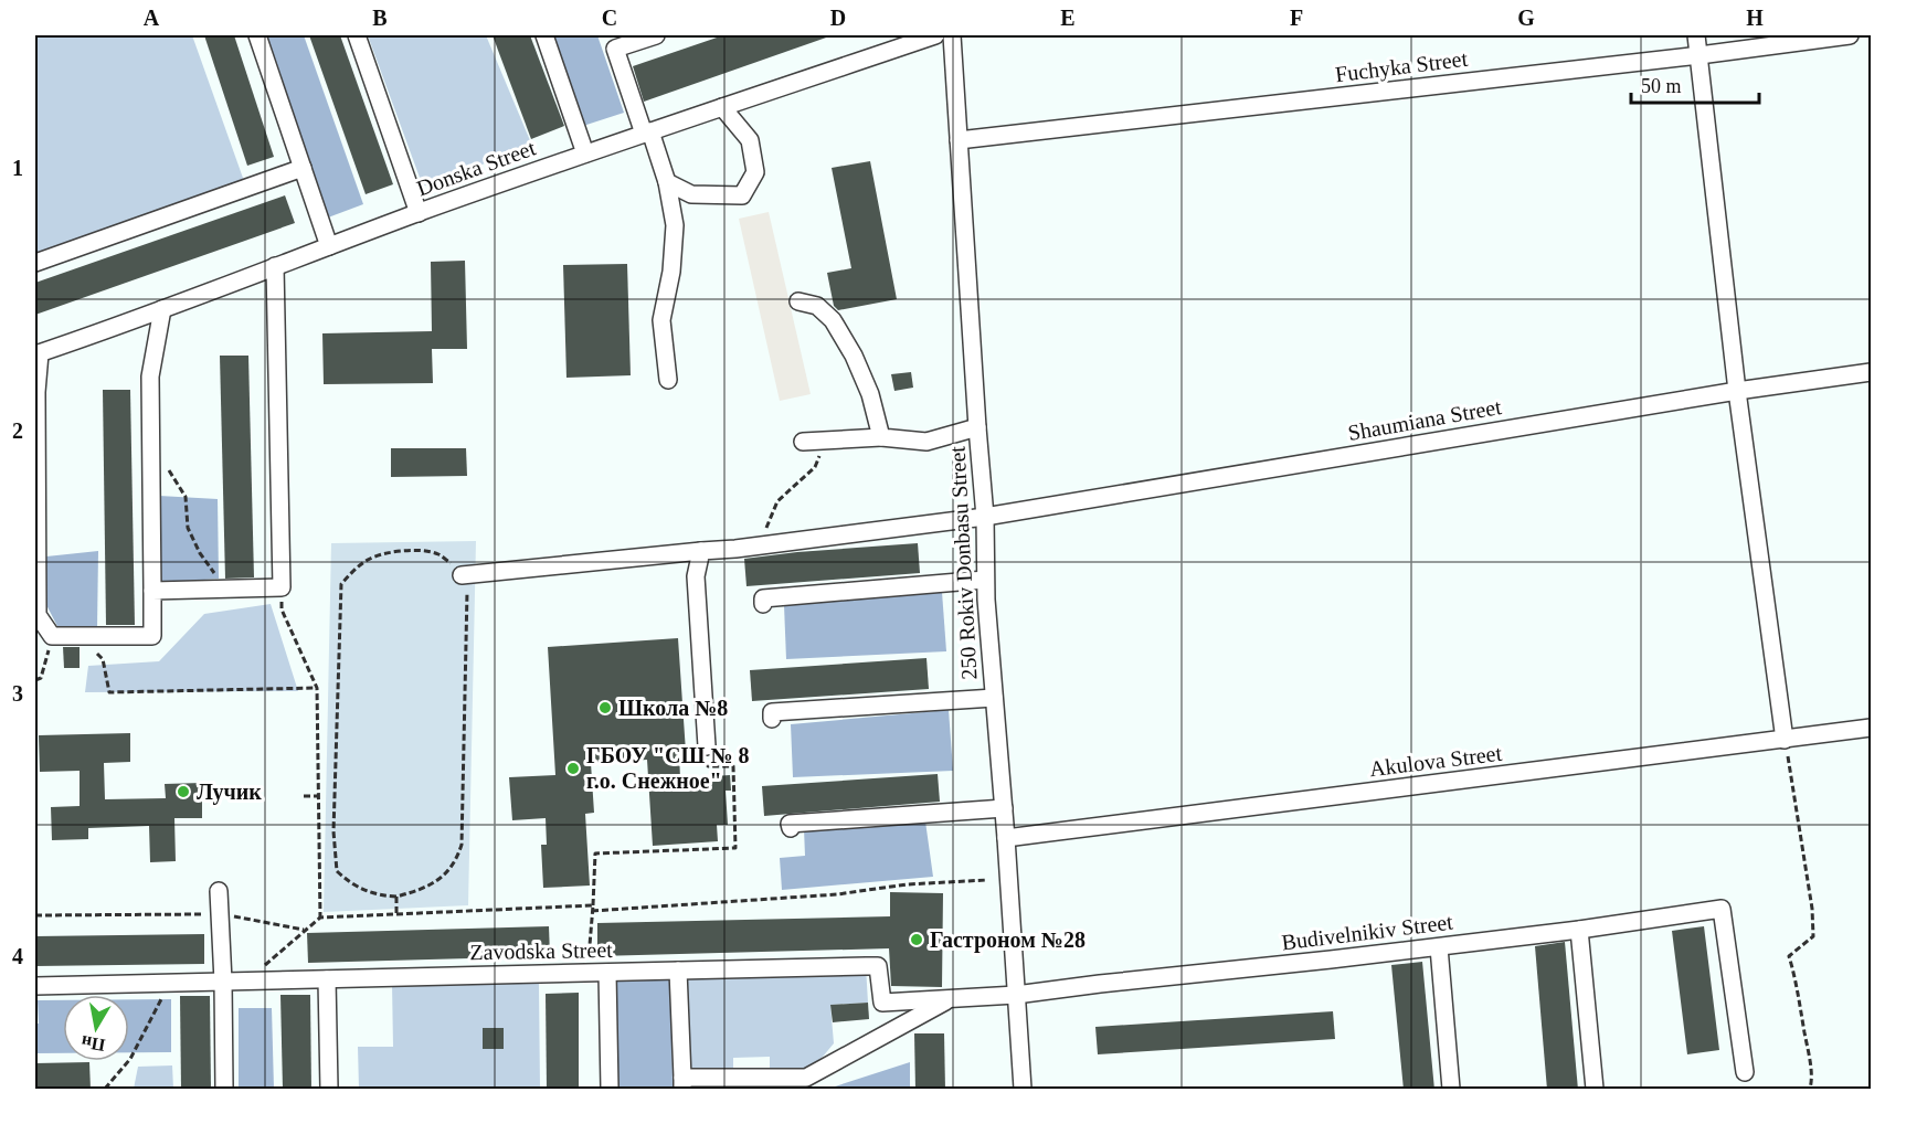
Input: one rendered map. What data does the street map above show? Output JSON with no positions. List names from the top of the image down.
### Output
{
  "streets": {
    "street": [
      "Fuchyka Street",
      "Donska Street",
      "Shaumiana Street",
      "250 Rokiv Donbasu Street",
      "Akulova Street",
      "Budivelnikiv Street",
      "Zavodska Street"
    ]
  },
  "crossings": [
    ["Fuchyka Street", "250 Rokiv Donbasu Street"],
    ["Shaumiana Street", "250 Rokiv Donbasu Street"],
    ["250 Rokiv Donbasu Street", "Akulova Street"],
    ["250 Rokiv Donbasu Street", "Budivelnikiv Street"],
    ["250 Rokiv Donbasu Street", "Zavodska Street"],
    ["Budivelnikiv Street", "Zavodska Street"]
  ],
  "places": [
    "Школа №8",
    "ГБОУ \"СШ № 8 г.о. Снежное\"",
    "Лучик",
    "Гастроном №28"
  ],
  "scale_bar": "50 m",
  "north": "bottom",
  "grid": {
    "columns": [
      "A",
      "B",
      "C",
      "D",
      "E",
      "F",
      "G",
      "H"
    ],
    "rows": [
      "1",
      "2",
      "3",
      "4"
    ]
  }
}
